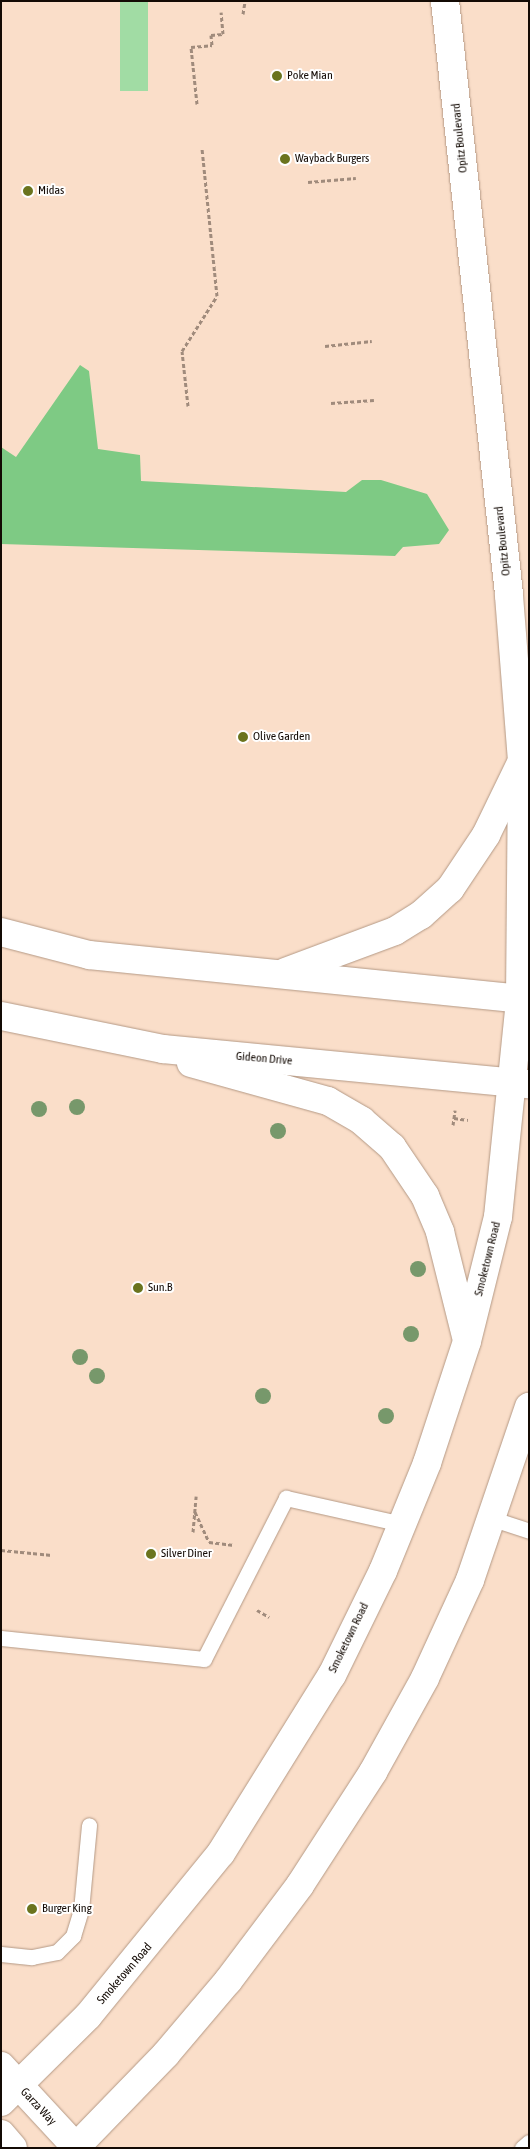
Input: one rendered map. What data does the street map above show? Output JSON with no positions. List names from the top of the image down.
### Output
{
  "streets": {
    "main road": [
      "Opitz Boulevard",
      "Gideon Drive",
      "Smoketown Road",
      "Garza Way"
    ]
  },
  "crossings": [
    ["Opitz Boulevard", "Gideon Drive"],
    ["Opitz Boulevard", "Smoketown Road"],
    ["Gideon Drive", "Smoketown Road"],
    ["Smoketown Road", "Garza Way"]
  ],
  "places": [
    "Poke Mian",
    "Wayback Burgers",
    "Midas",
    "Olive Garden",
    "Sun.B",
    "Silver Diner",
    "Burger King"
  ]
}
